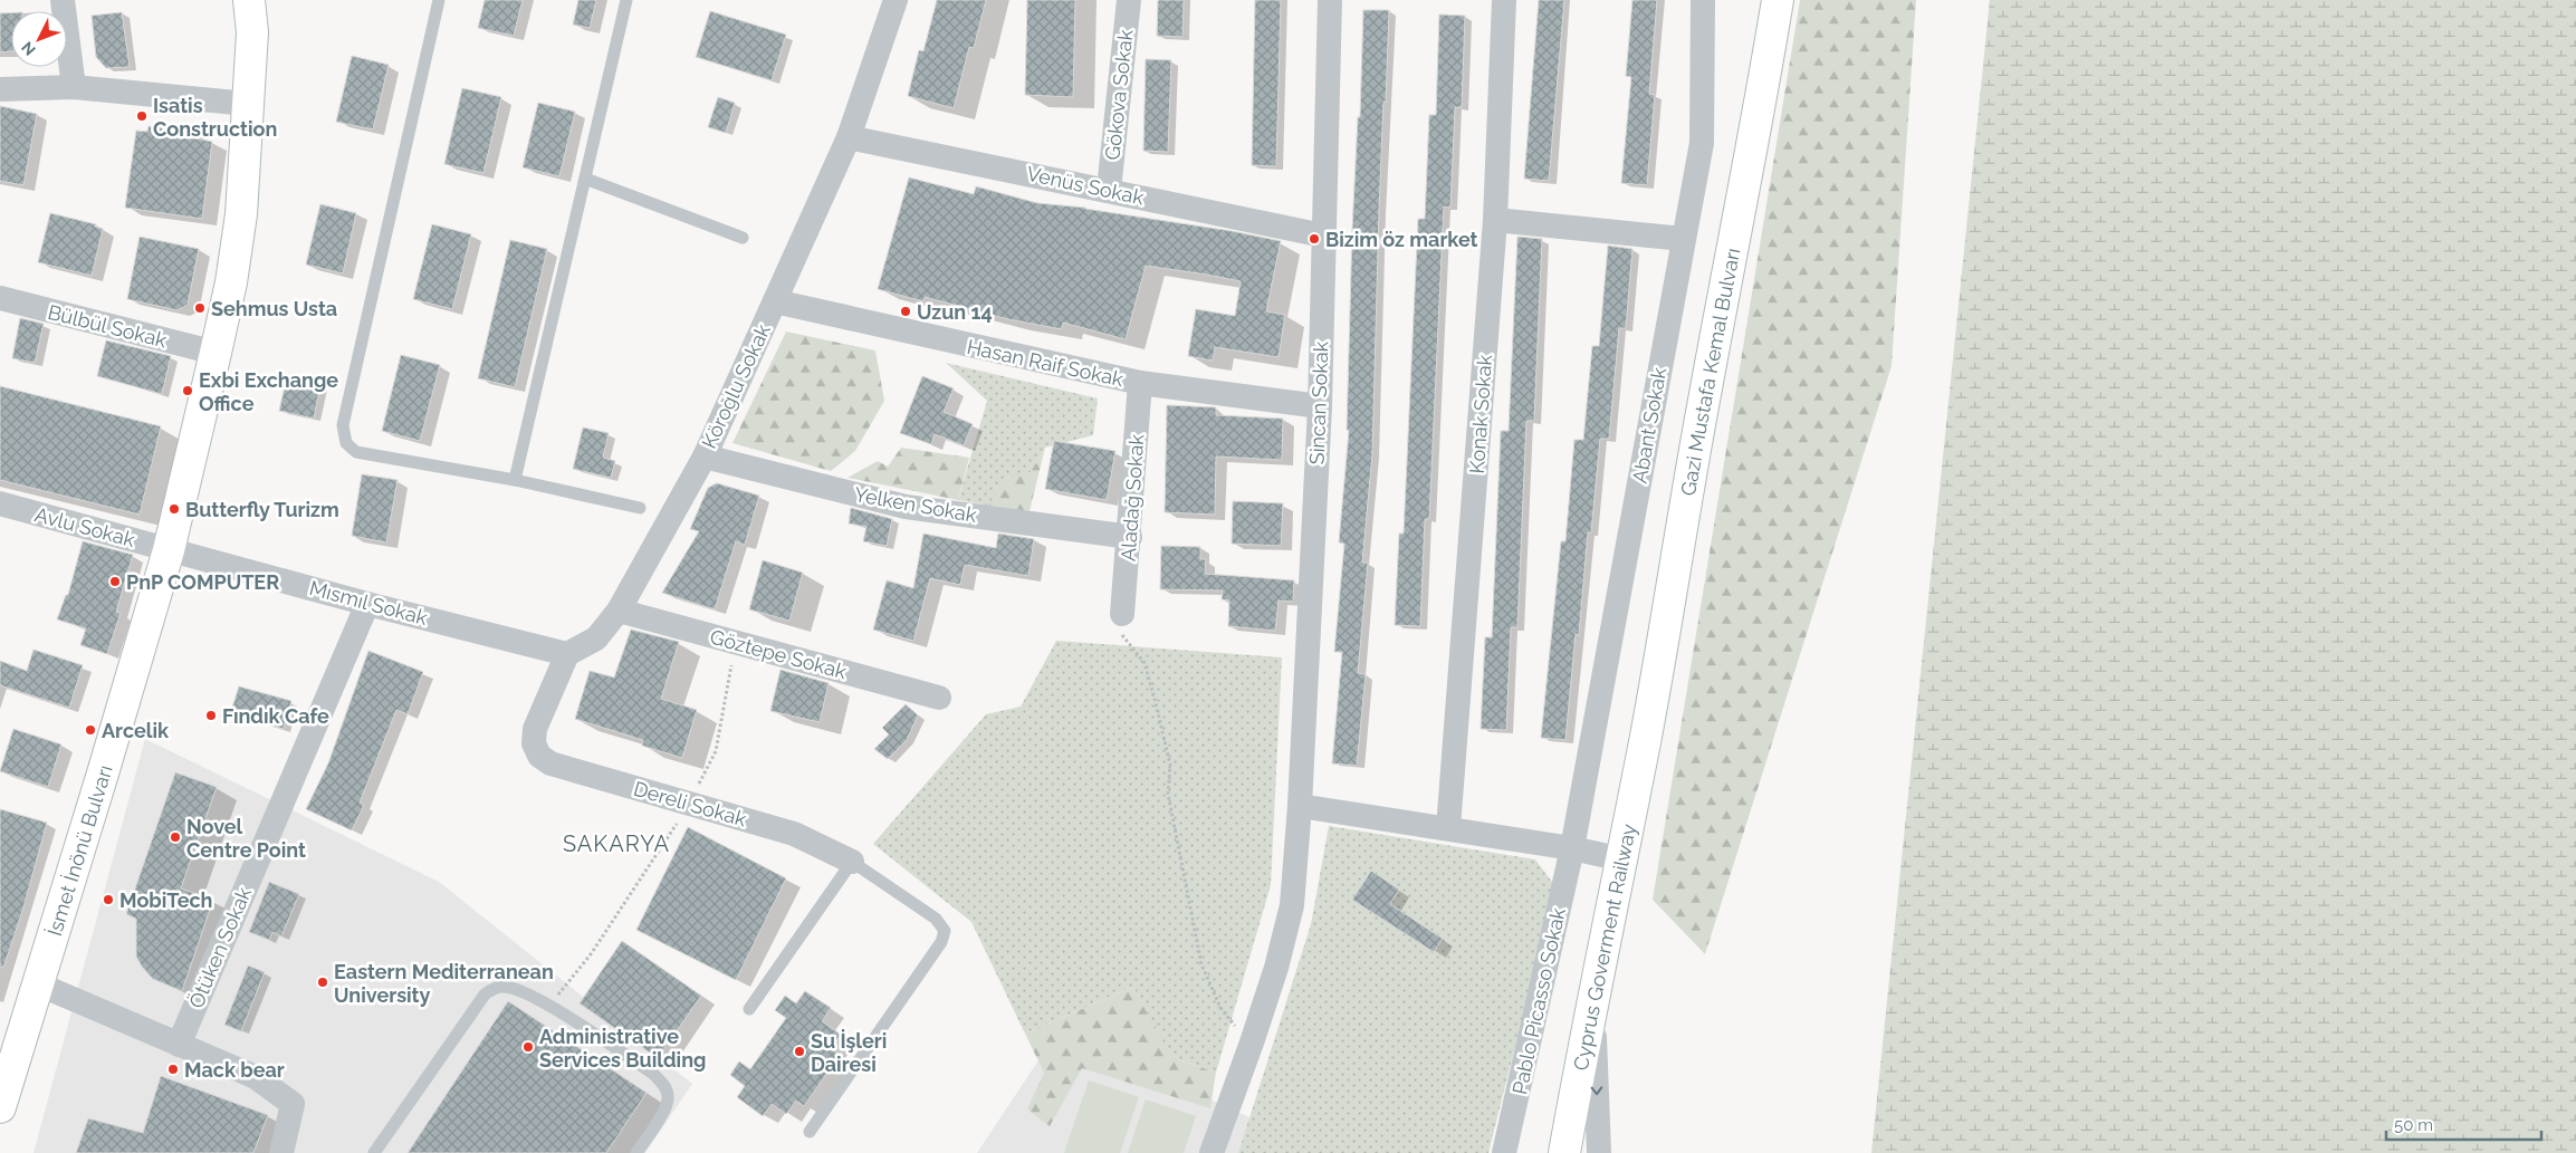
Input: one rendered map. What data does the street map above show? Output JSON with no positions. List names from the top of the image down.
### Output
{
  "streets": {
    "main road": ["Gazi Mustafa Kemal Bulvarı", "İsmet İnönü Bulvarı", "Cyprus Goverment Railway"],
    "street": [
      "Gökova Sokak",
      "Venüs Sokak",
      "Bülbül Sokak",
      "Hasan Raif Sokak",
      "Köroğlu Sokak",
      "Sincan Sokak",
      "Konak Sokak",
      "Abant Sokak",
      "Aladağ Sokak",
      "Yelken Sokak",
      "Avlu Sokak",
      "Mısmıl Sokak",
      "Göztepe Sokak",
      "Dereli Sokak",
      "Ötüken Sokak",
      "Pablo Picasso Sokak"
    ]
  },
  "crossings": [
    ["Gökova Sokak", "Venüs Sokak"],
    ["Venüs Sokak", "Köroğlu Sokak"],
    ["Venüs Sokak", "Sincan Sokak"],
    ["Bülbül Sokak", "İsmet İnönü Bulvarı"],
    ["Hasan Raif Sokak", "Köroğlu Sokak"],
    ["Hasan Raif Sokak", "Sincan Sokak"],
    ["Hasan Raif Sokak", "Aladağ Sokak"],
    ["Gazi Mustafa Kemal Bulvarı", "Cyprus Goverment Railway"],
    ["Köroğlu Sokak", "Yelken Sokak"],
    ["Köroğlu Sokak", "Mısmıl Sokak"],
    ["Köroğlu Sokak", "Göztepe Sokak"],
    ["Köroğlu Sokak", "Dereli Sokak"],
    ["Abant Sokak", "Pablo Picasso Sokak"],
    ["Aladağ Sokak", "Yelken Sokak"],
    ["Avlu Sokak", "Mısmıl Sokak"],
    ["Avlu Sokak", "İsmet İnönü Bulvarı"],
    ["Mısmıl Sokak", "Dereli Sokak"],
    ["Mısmıl Sokak", "İsmet İnönü Bulvarı"],
    ["Mısmıl Sokak", "Ötüken Sokak"]
  ],
  "districts": ["SAKARYA"],
  "places": [
    "Isatis Construction",
    "Bizim öz market",
    "Sehmus Usta",
    "Uzun 14",
    "Exbi Exchange Office",
    "Butterfly Turizm",
    "PnP COMPUTER",
    "Fındık Cafe",
    "Arcelik",
    "Novel Centre Point",
    "MobiTech",
    "Eastern Mediterranean University",
    "Administrative Services Building",
    "Su İşleri Dairesi",
    "Mack bear"
  ],
  "scale_bar": "50 m",
  "north": "bottom left"
}
